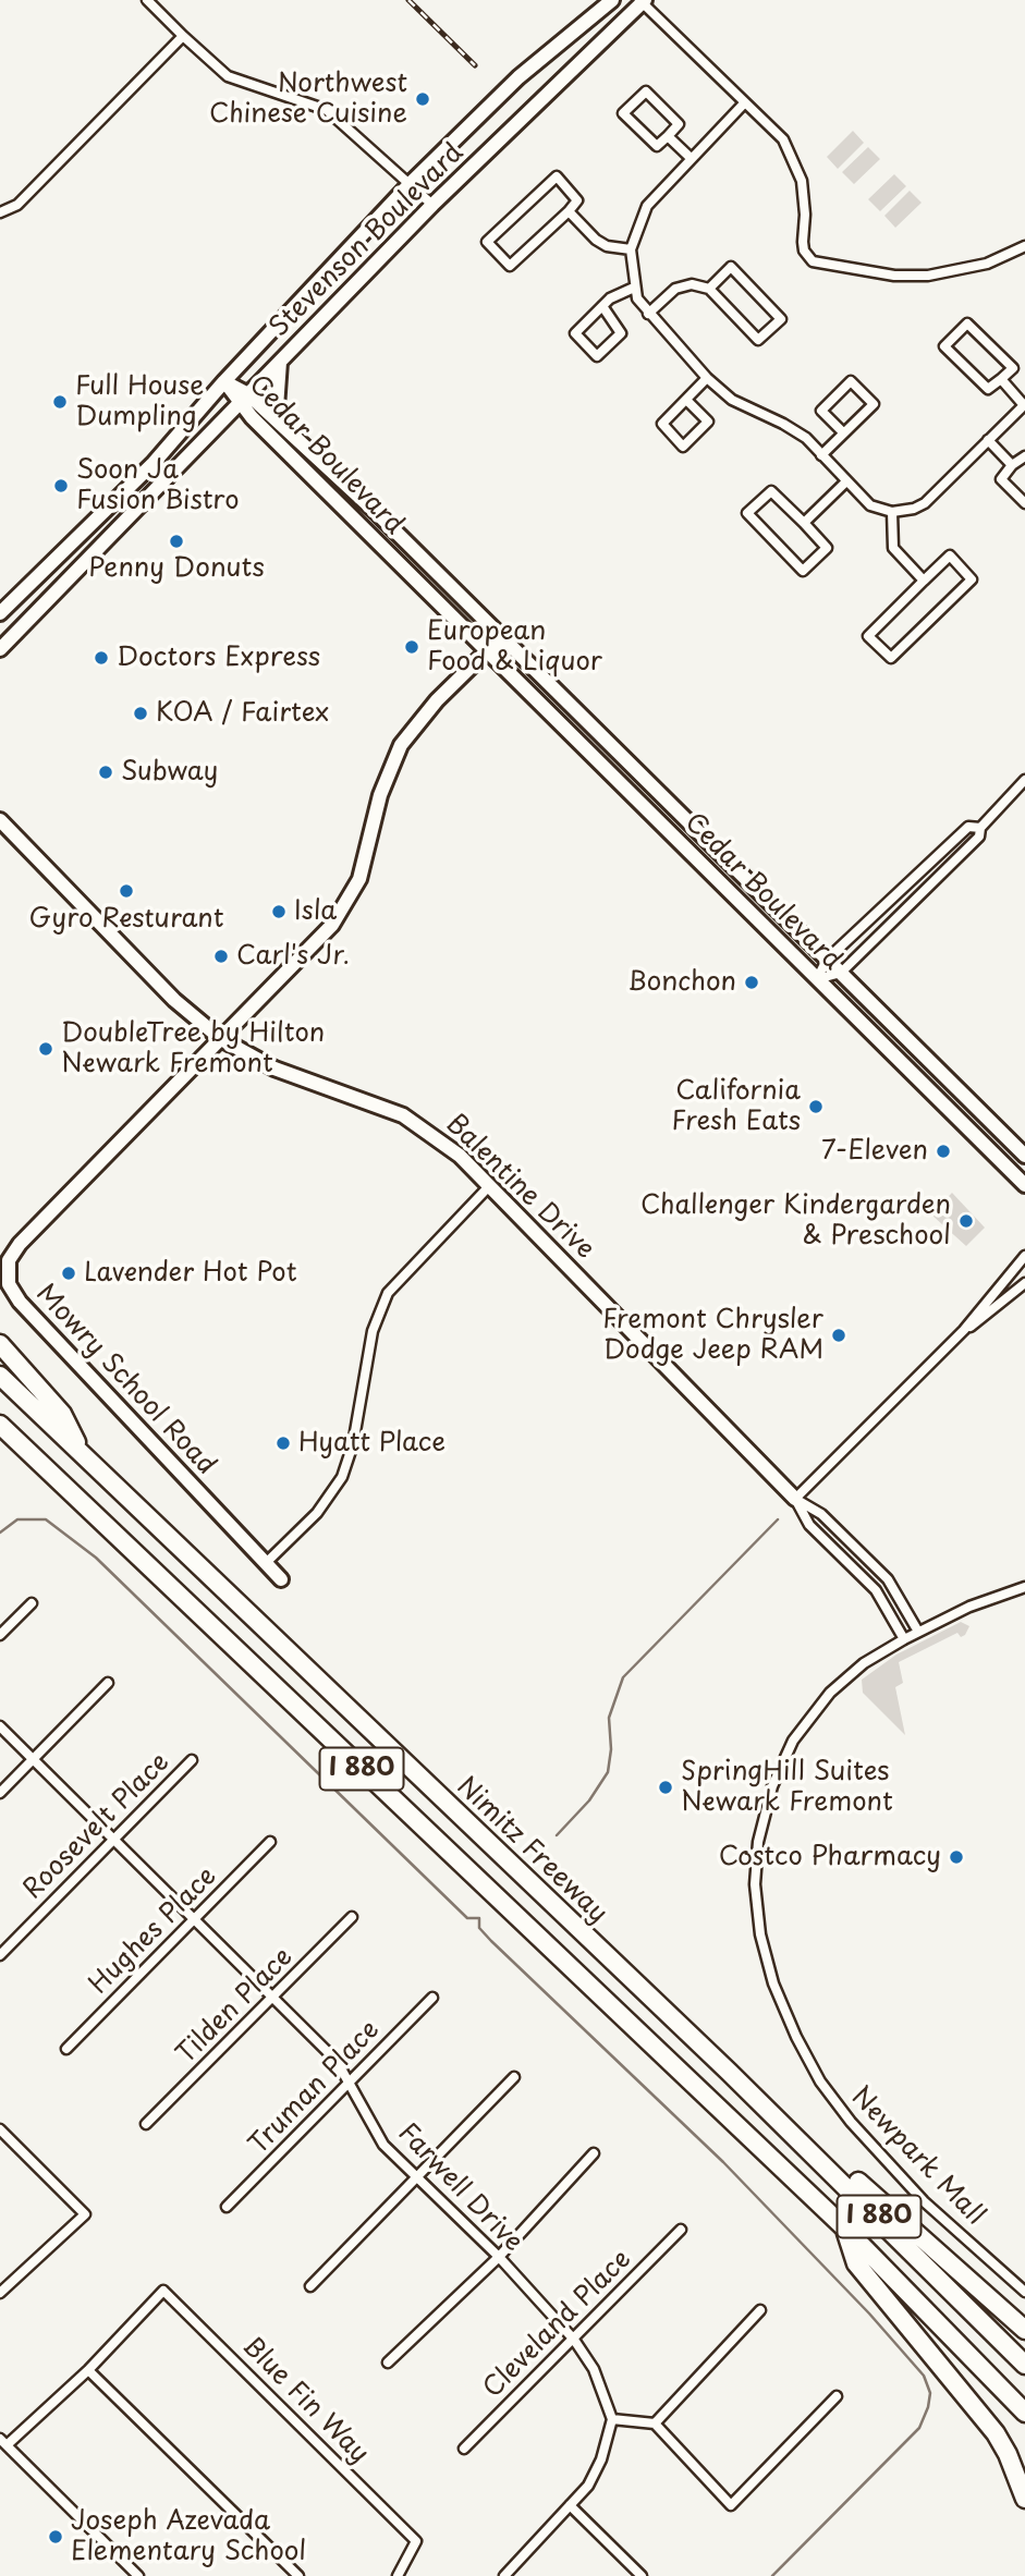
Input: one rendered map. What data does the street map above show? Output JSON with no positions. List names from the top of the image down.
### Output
{
  "streets": {
    "highway": ["I 880", "Nimitz Freeway"],
    "main road": [
      "Stevenson Boulevard",
      "Cedar Boulevard",
      "Balentine Drive",
      "Mowry School Road"
    ],
    "street": [
      "Roosevelt Place",
      "Hughes Place",
      "Tilden Place",
      "Truman Place",
      "Newpark Mall",
      "Farwell Drive",
      "Cleveland Place",
      "Blue Fin Way"
    ]
  },
  "crossings": [
    ["Stevenson Boulevard", "Cedar Boulevard"],
    ["Cedar Boulevard", "Mowry School Road"],
    ["Balentine Drive", "Mowry School Road"],
    ["Balentine Drive", "Newpark Mall"],
    ["Roosevelt Place", "Farwell Drive"],
    ["Hughes Place", "Farwell Drive"],
    ["Tilden Place", "Farwell Drive"],
    ["Truman Place", "Farwell Drive"],
    ["Farwell Drive", "Cleveland Place"]
  ],
  "places": [
    "Northwest Chinese Cuisine",
    "Full House Dumpling",
    "Soon Ja Fusion Bistro",
    "Penny Donuts",
    "European Food & Liquor",
    "Doctors Express",
    "KOA / Fairtex",
    "Subway",
    "Gyro Resturant",
    "Isla",
    "Carl's Jr.",
    "Bonchon",
    "DoubleTree by Hilton Newark Fremont",
    "California Fresh Eats",
    "7-Eleven",
    "Challenger Kindergarden & Preschool",
    "Lavender Hot Pot",
    "Fremont Chrysler Dodge Jeep RAM",
    "Hyatt Place",
    "SpringHill Suites Newark Fremont",
    "Costco Pharmacy",
    "Joseph Azevada Elementary School"
  ]
}
